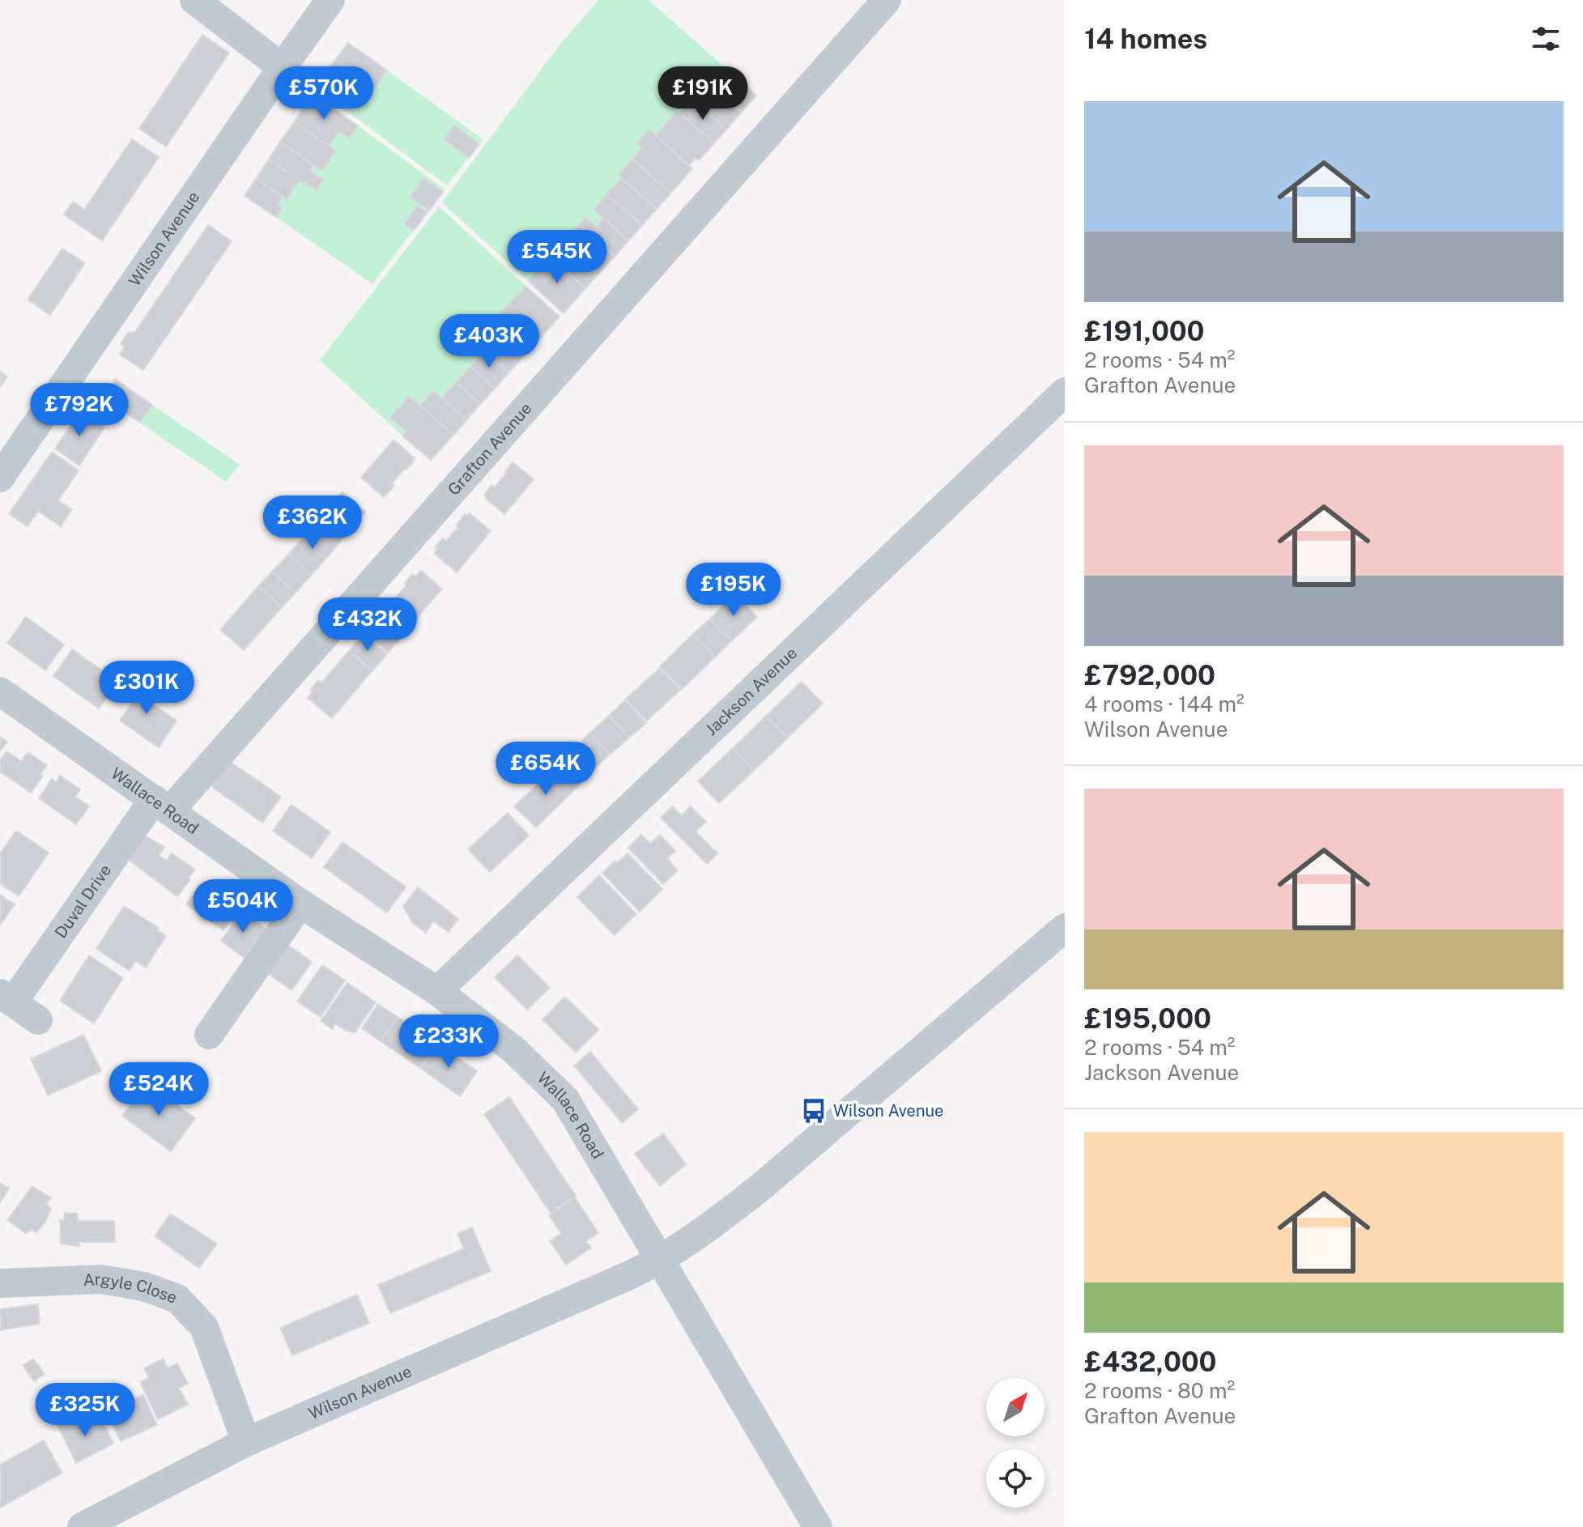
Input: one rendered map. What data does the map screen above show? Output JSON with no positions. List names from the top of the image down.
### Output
{
  "streets": {
    "street": [
      "Wilson Avenue",
      "Grafton Avenue",
      "Jackson Avenue",
      "Wallace Road",
      "Duval Drive",
      "Argyle Close"
    ]
  },
  "crossings": [
    ["Wilson Avenue", "Wallace Road"],
    ["Wilson Avenue", "Argyle Close"],
    ["Grafton Avenue", "Wallace Road"],
    ["Grafton Avenue", "Duval Drive"],
    ["Jackson Avenue", "Wallace Road"],
    ["Wallace Road", "Duval Drive"]
  ],
  "places": {
    "bus stop": ["Wilson Avenue"]
  },
  "north": "top right",
  "page": {
    "heading": "14 homes",
    "price": [
      "£570K",
      "£191K",
      "£545K",
      "£403K",
      "£792K",
      "£362K",
      "£195K",
      "£432K",
      "£301K",
      "£654K",
      "£504K",
      "£233K",
      "£524K",
      "£325K"
    ],
    "list": [
      {
        "name": "£191,000",
        "note": "2 rooms · 54 m² · Grafton Avenue"
      },
      {
        "name": "£792,000",
        "note": "4 rooms · 144 m² · Wilson Avenue"
      },
      {
        "name": "£195,000",
        "note": "2 rooms · 54 m² · Jackson Avenue"
      },
      {
        "name": "£432,000",
        "note": "2 rooms · 80 m² · Grafton Avenue"
      }
    ]
  }
}
